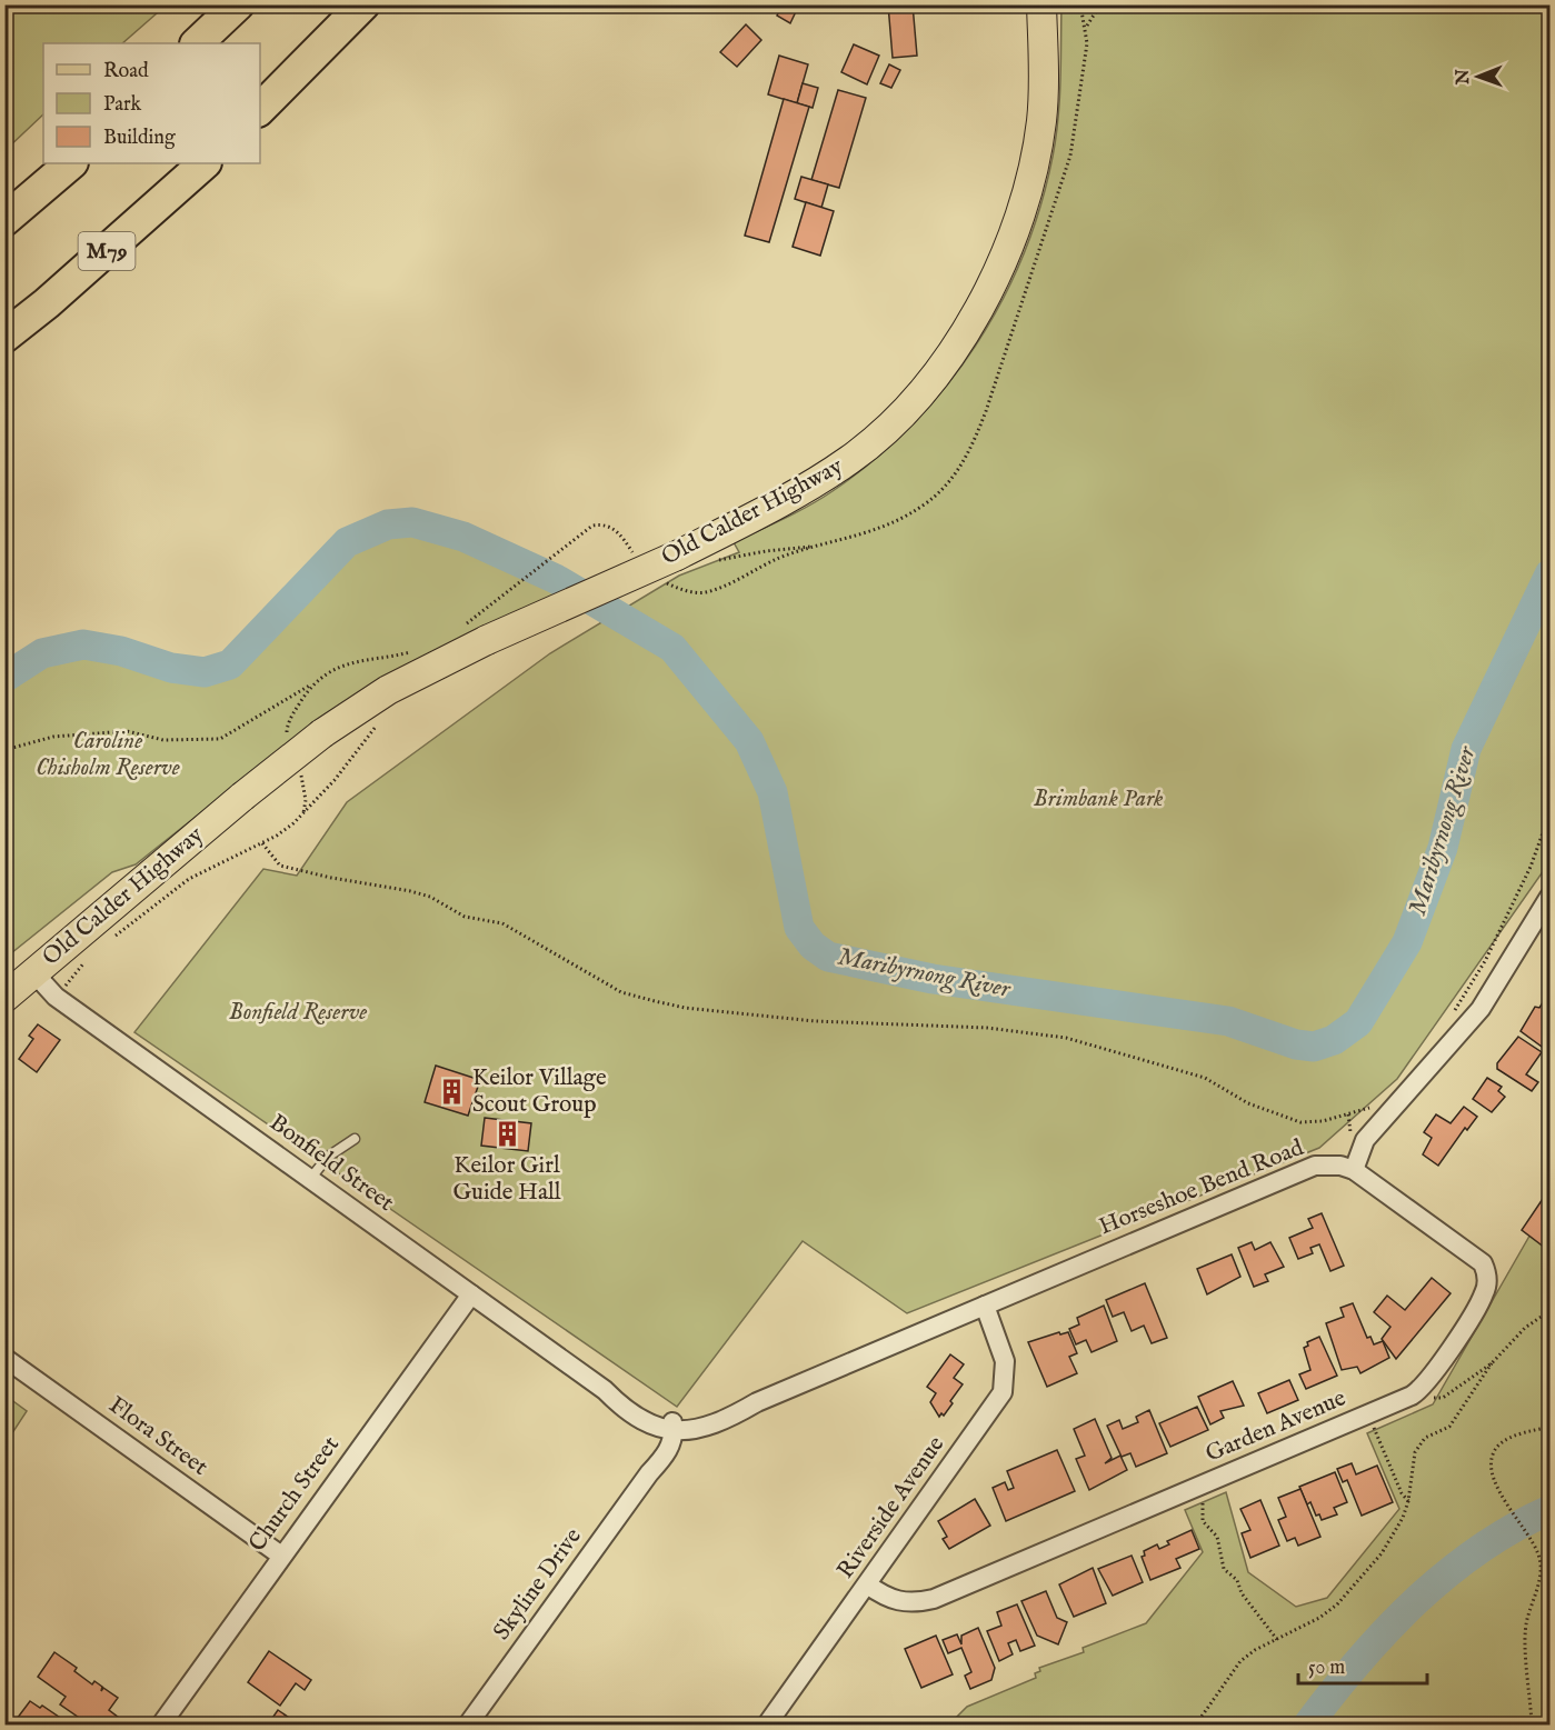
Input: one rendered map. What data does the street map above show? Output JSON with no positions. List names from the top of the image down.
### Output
{
  "streets": {
    "highway": ["M79"],
    "main road": ["Old Calder Highway"],
    "street": [
      "Bonfield Street",
      "Horseshoe Bend Road",
      "Garden Avenue",
      "Flora Street",
      "Church Street",
      "Riverside Avenue",
      "Skyline Drive"
    ]
  },
  "crossings": [
    ["Old Calder Highway", "Bonfield Street"],
    ["Bonfield Street", "Horseshoe Bend Road"],
    ["Bonfield Street", "Church Street"],
    ["Bonfield Street", "Skyline Drive"],
    ["Horseshoe Bend Road", "Riverside Avenue"],
    ["Horseshoe Bend Road", "Skyline Drive"],
    ["Garden Avenue", "Riverside Avenue"],
    ["Flora Street", "Church Street"]
  ],
  "water": ["Maribyrnong River"],
  "parks": ["Caroline Chisholm Reserve", "Brimbank Park", "Bonfield Reserve"],
  "places": {
    "building": ["Keilor Village Scout Group", "Keilor Girl Guide Hall"]
  },
  "legend": ["Road", "Park", "Building"],
  "scale_bar": "50 m",
  "north": "left"
}
